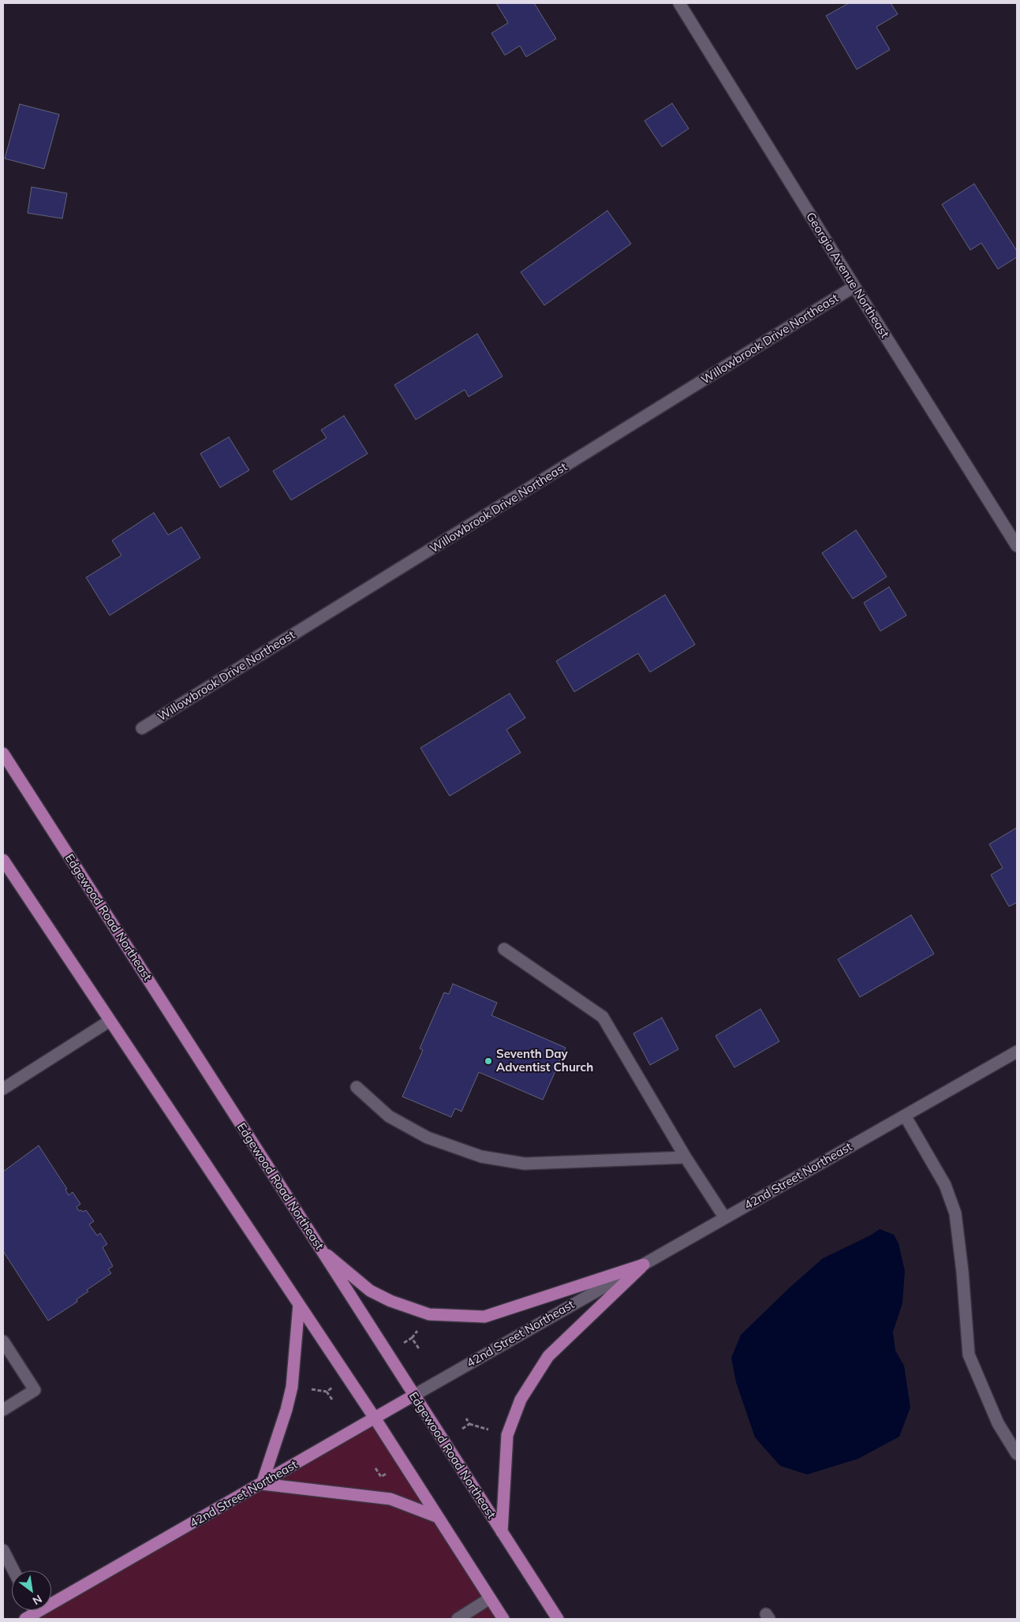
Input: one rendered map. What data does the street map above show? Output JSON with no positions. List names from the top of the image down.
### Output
{
  "streets": {
    "main road": ["Edgewood Road Northeast", "42nd Street Northeast"],
    "street": ["Georgia Avenue Northeast", "Willowbrook Drive Northeast"]
  },
  "crossings": [
    ["Georgia Avenue Northeast", "Willowbrook Drive Northeast"],
    ["Edgewood Road Northeast", "42nd Street Northeast"]
  ],
  "places": ["Seventh Day Adventist Church"],
  "north": "bottom right"
}
